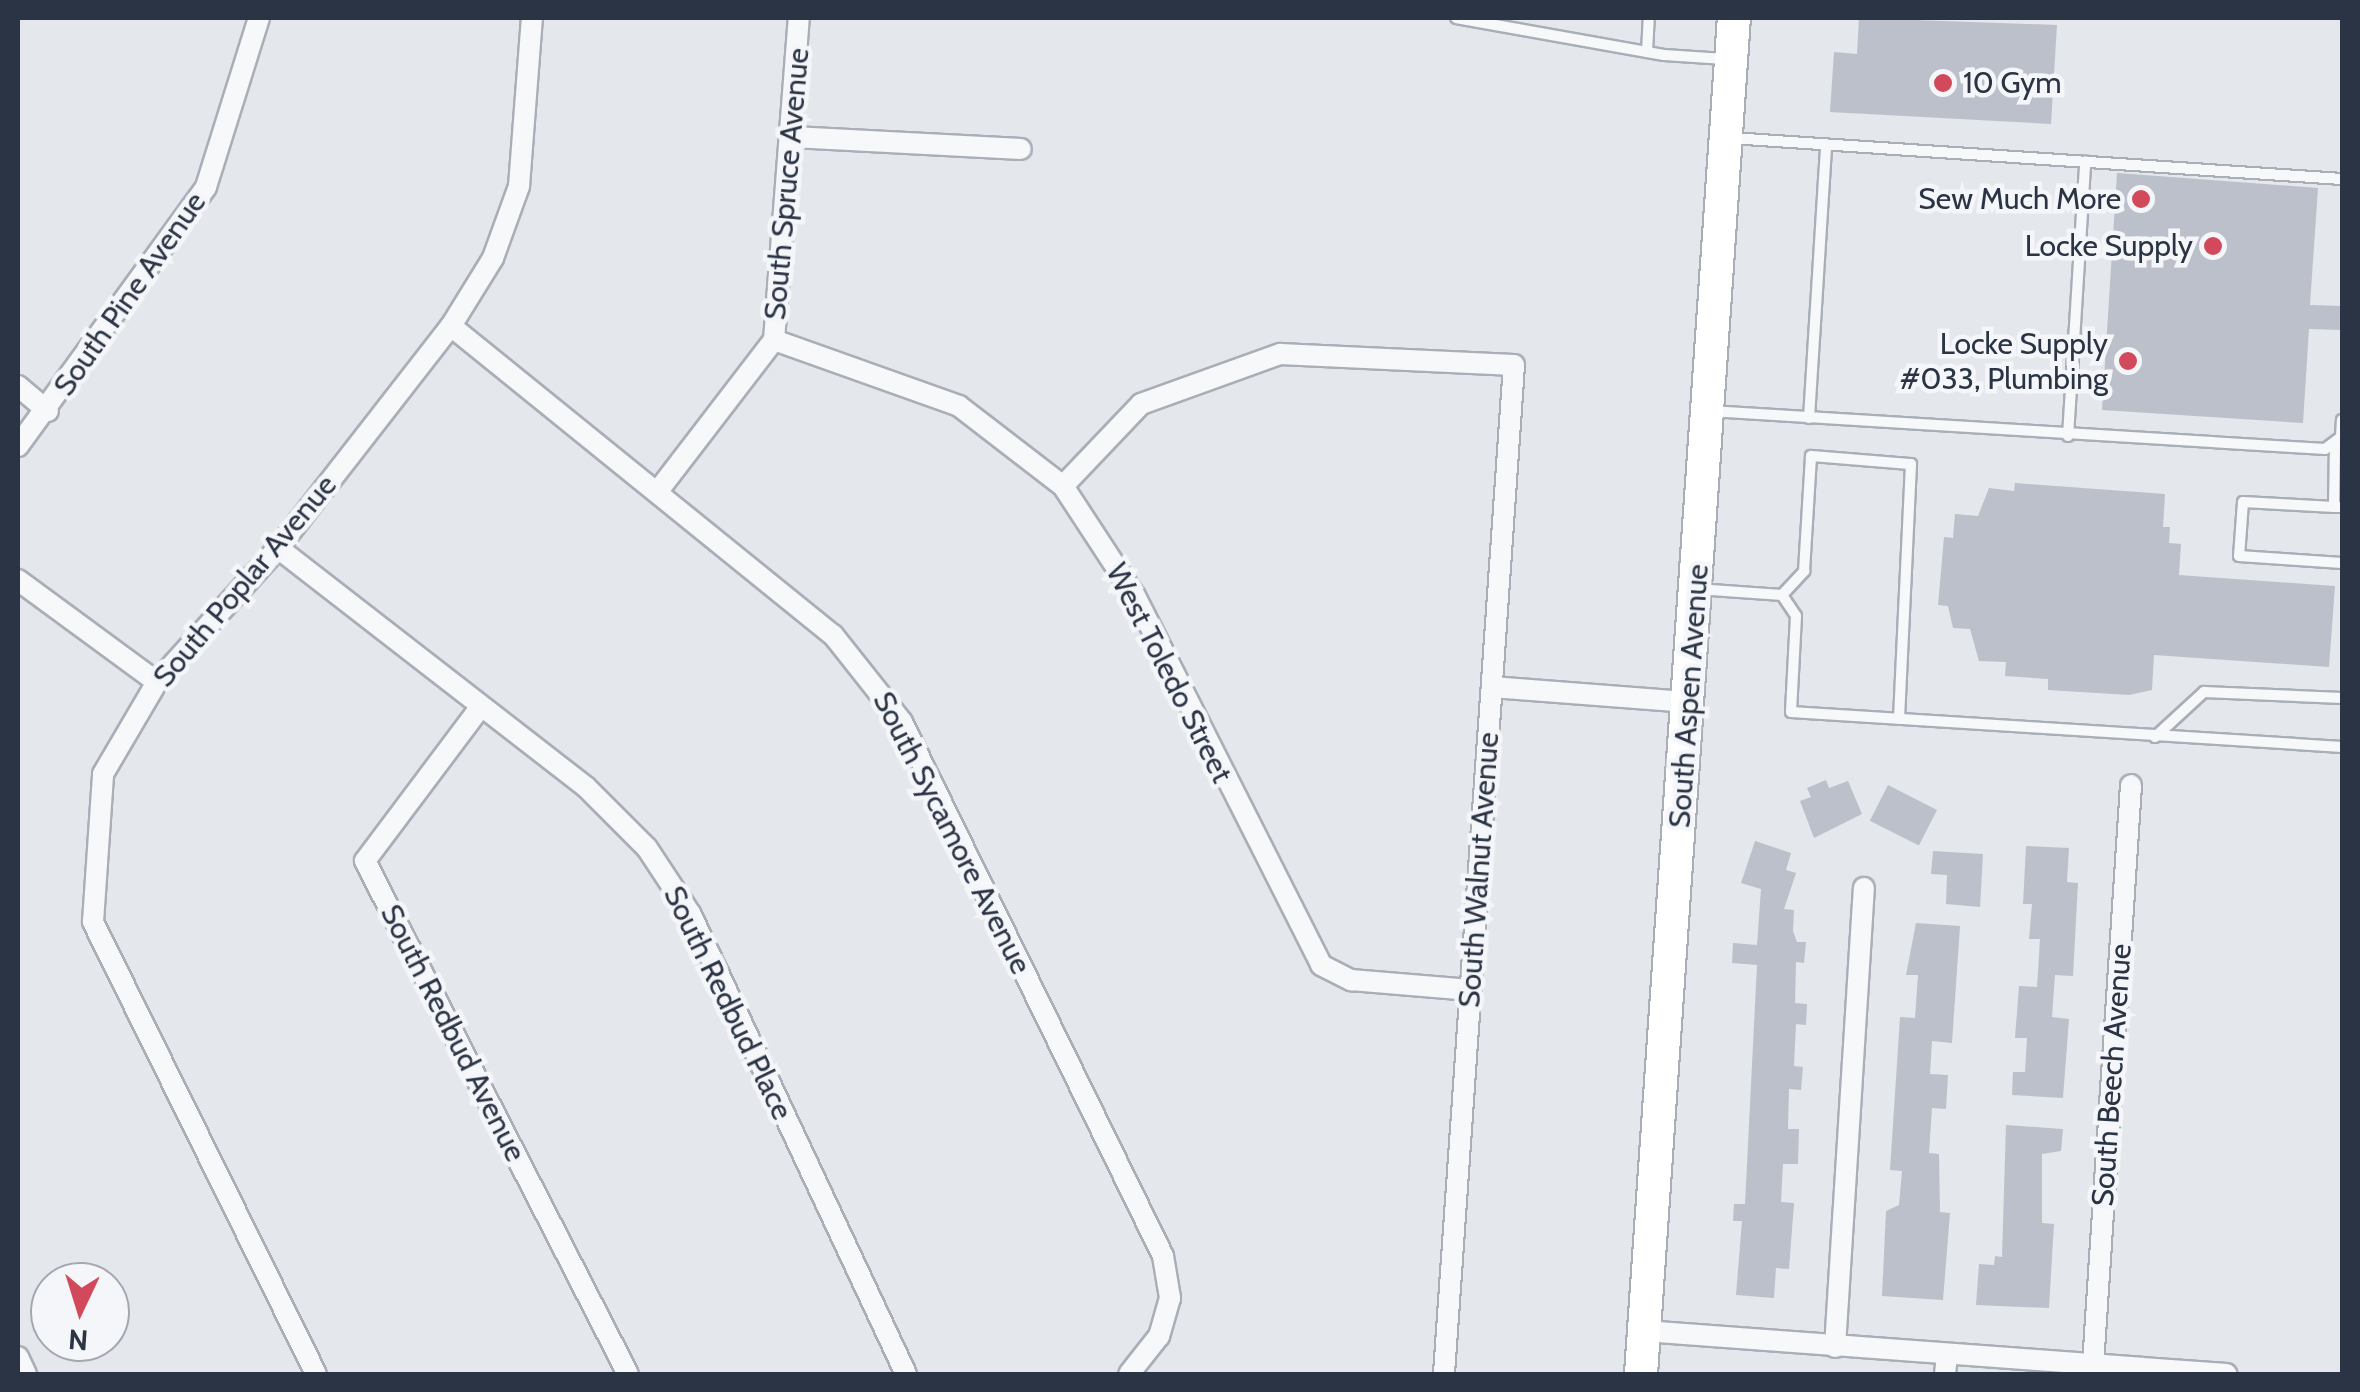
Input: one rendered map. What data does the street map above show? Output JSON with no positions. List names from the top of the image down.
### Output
{
  "streets": {
    "main road": ["South Aspen Avenue"],
    "street": [
      "South Spruce Avenue",
      "South Pine Avenue",
      "South Poplar Avenue",
      "West Toledo Street",
      "South Sycamore Avenue",
      "South Walnut Avenue",
      "South Redbud Place",
      "South Redbud Avenue",
      "South Beech Avenue"
    ]
  },
  "crossings": [
    ["South Spruce Avenue", "West Toledo Street"],
    ["South Spruce Avenue", "South Sycamore Avenue"],
    ["South Poplar Avenue", "South Sycamore Avenue"],
    ["South Poplar Avenue", "South Redbud Place"],
    ["West Toledo Street", "South Walnut Avenue"],
    ["South Redbud Place", "South Redbud Avenue"]
  ],
  "places": [
    "10 Gym",
    "Sew Much More",
    "Locke Supply",
    "Locke Supply #033, Plumbing"
  ],
  "north": "bottom"
}
